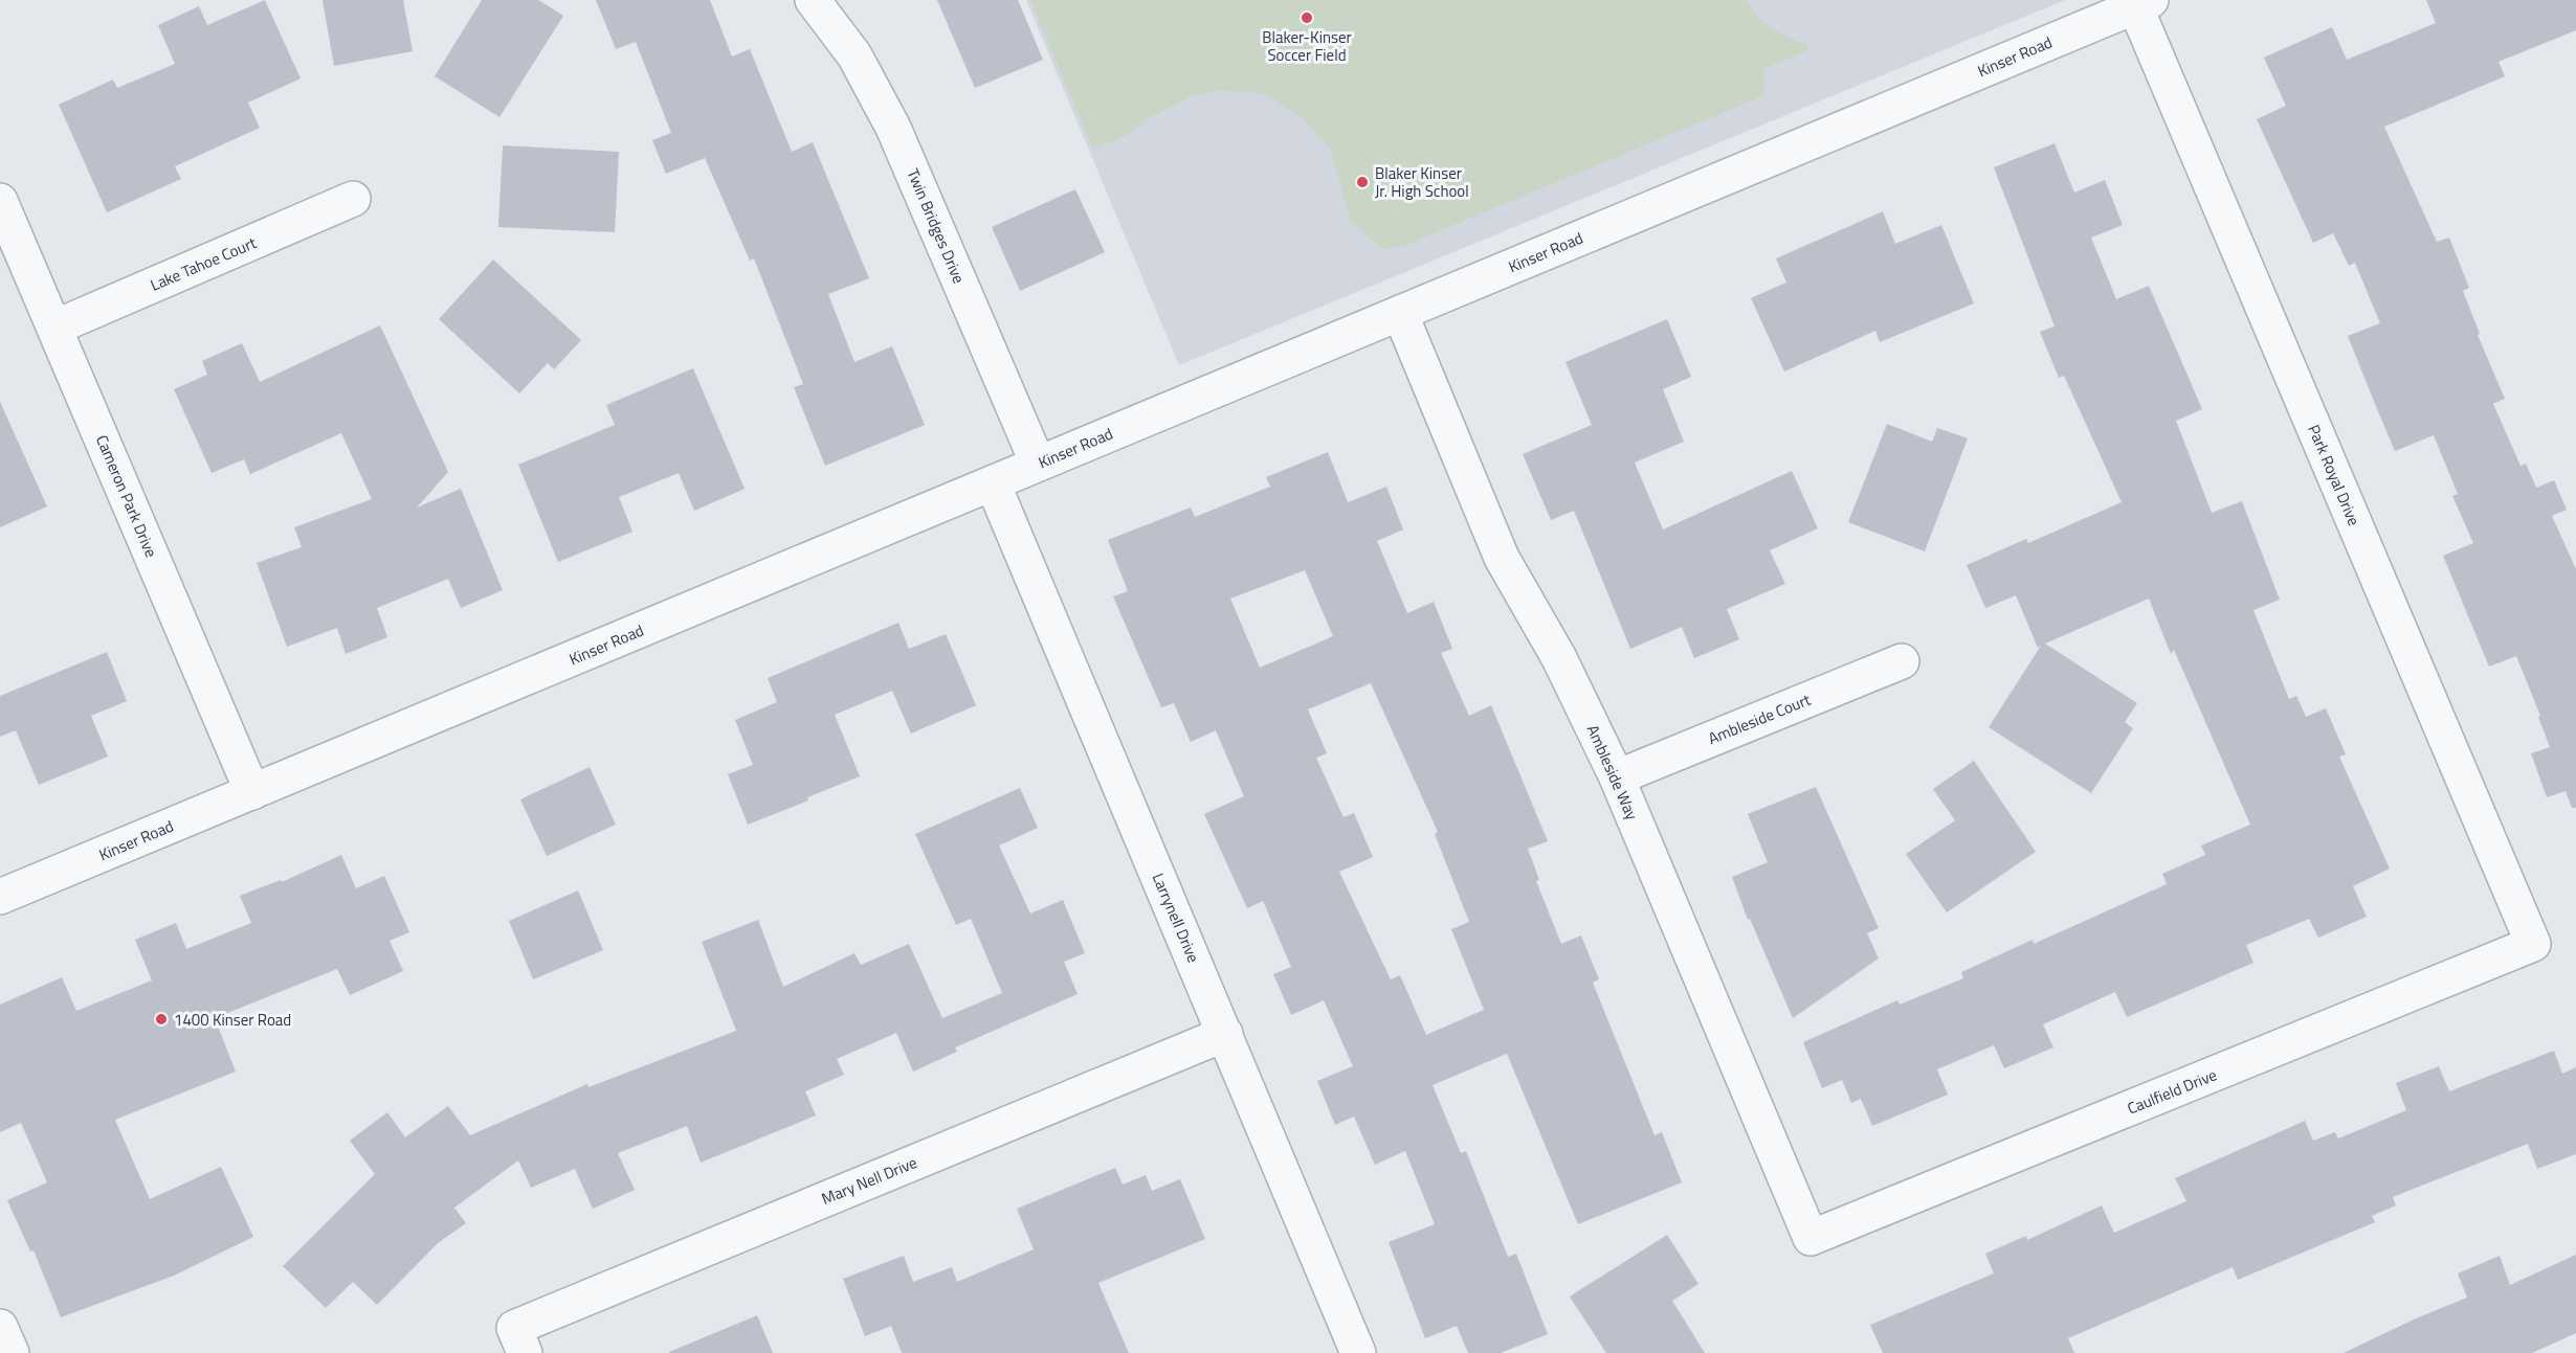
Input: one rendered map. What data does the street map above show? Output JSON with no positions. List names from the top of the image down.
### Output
{
  "streets": {
    "street": [
      "Kinser Road",
      "Twin Bridges Drive",
      "Lake Tahoe Court",
      "Park Royal Drive",
      "Cameron Park Drive",
      "Ambleside Court",
      "Ambleside Way",
      "Larrynell Drive",
      "Caulfield Drive",
      "Mary Nell Drive"
    ]
  },
  "crossings": [
    ["Kinser Road", "Twin Bridges Drive"],
    ["Kinser Road", "Park Royal Drive"],
    ["Kinser Road", "Cameron Park Drive"],
    ["Kinser Road", "Ambleside Way"],
    ["Kinser Road", "Larrynell Drive"],
    ["Lake Tahoe Court", "Cameron Park Drive"],
    ["Park Royal Drive", "Caulfield Drive"],
    ["Ambleside Court", "Ambleside Way"],
    ["Ambleside Way", "Caulfield Drive"],
    ["Larrynell Drive", "Mary Nell Drive"]
  ],
  "places": ["Blaker-Kinser Soccer Field", "Blaker Kinser Jr. High School", "1400 Kinser Road"]
}
